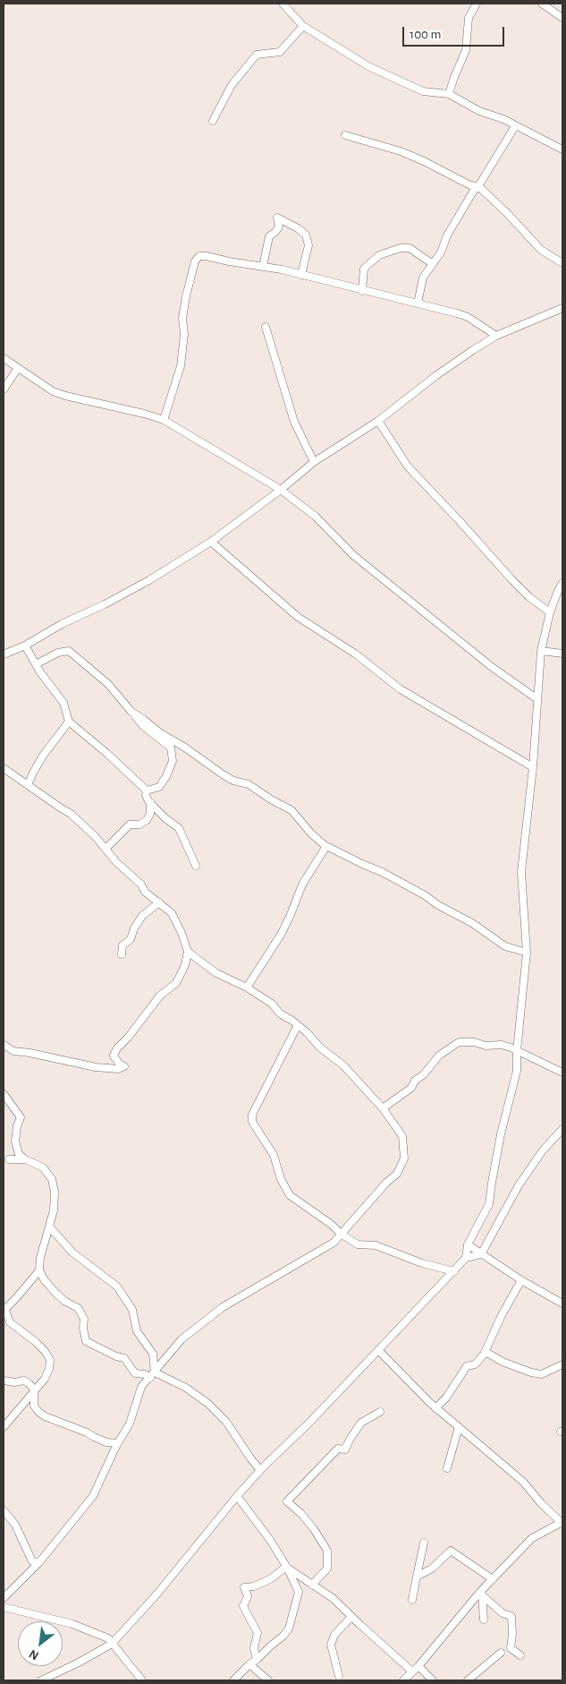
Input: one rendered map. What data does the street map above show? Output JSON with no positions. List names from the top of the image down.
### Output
{
  "scale_bar": "100 m",
  "north": "bottom left"
}
